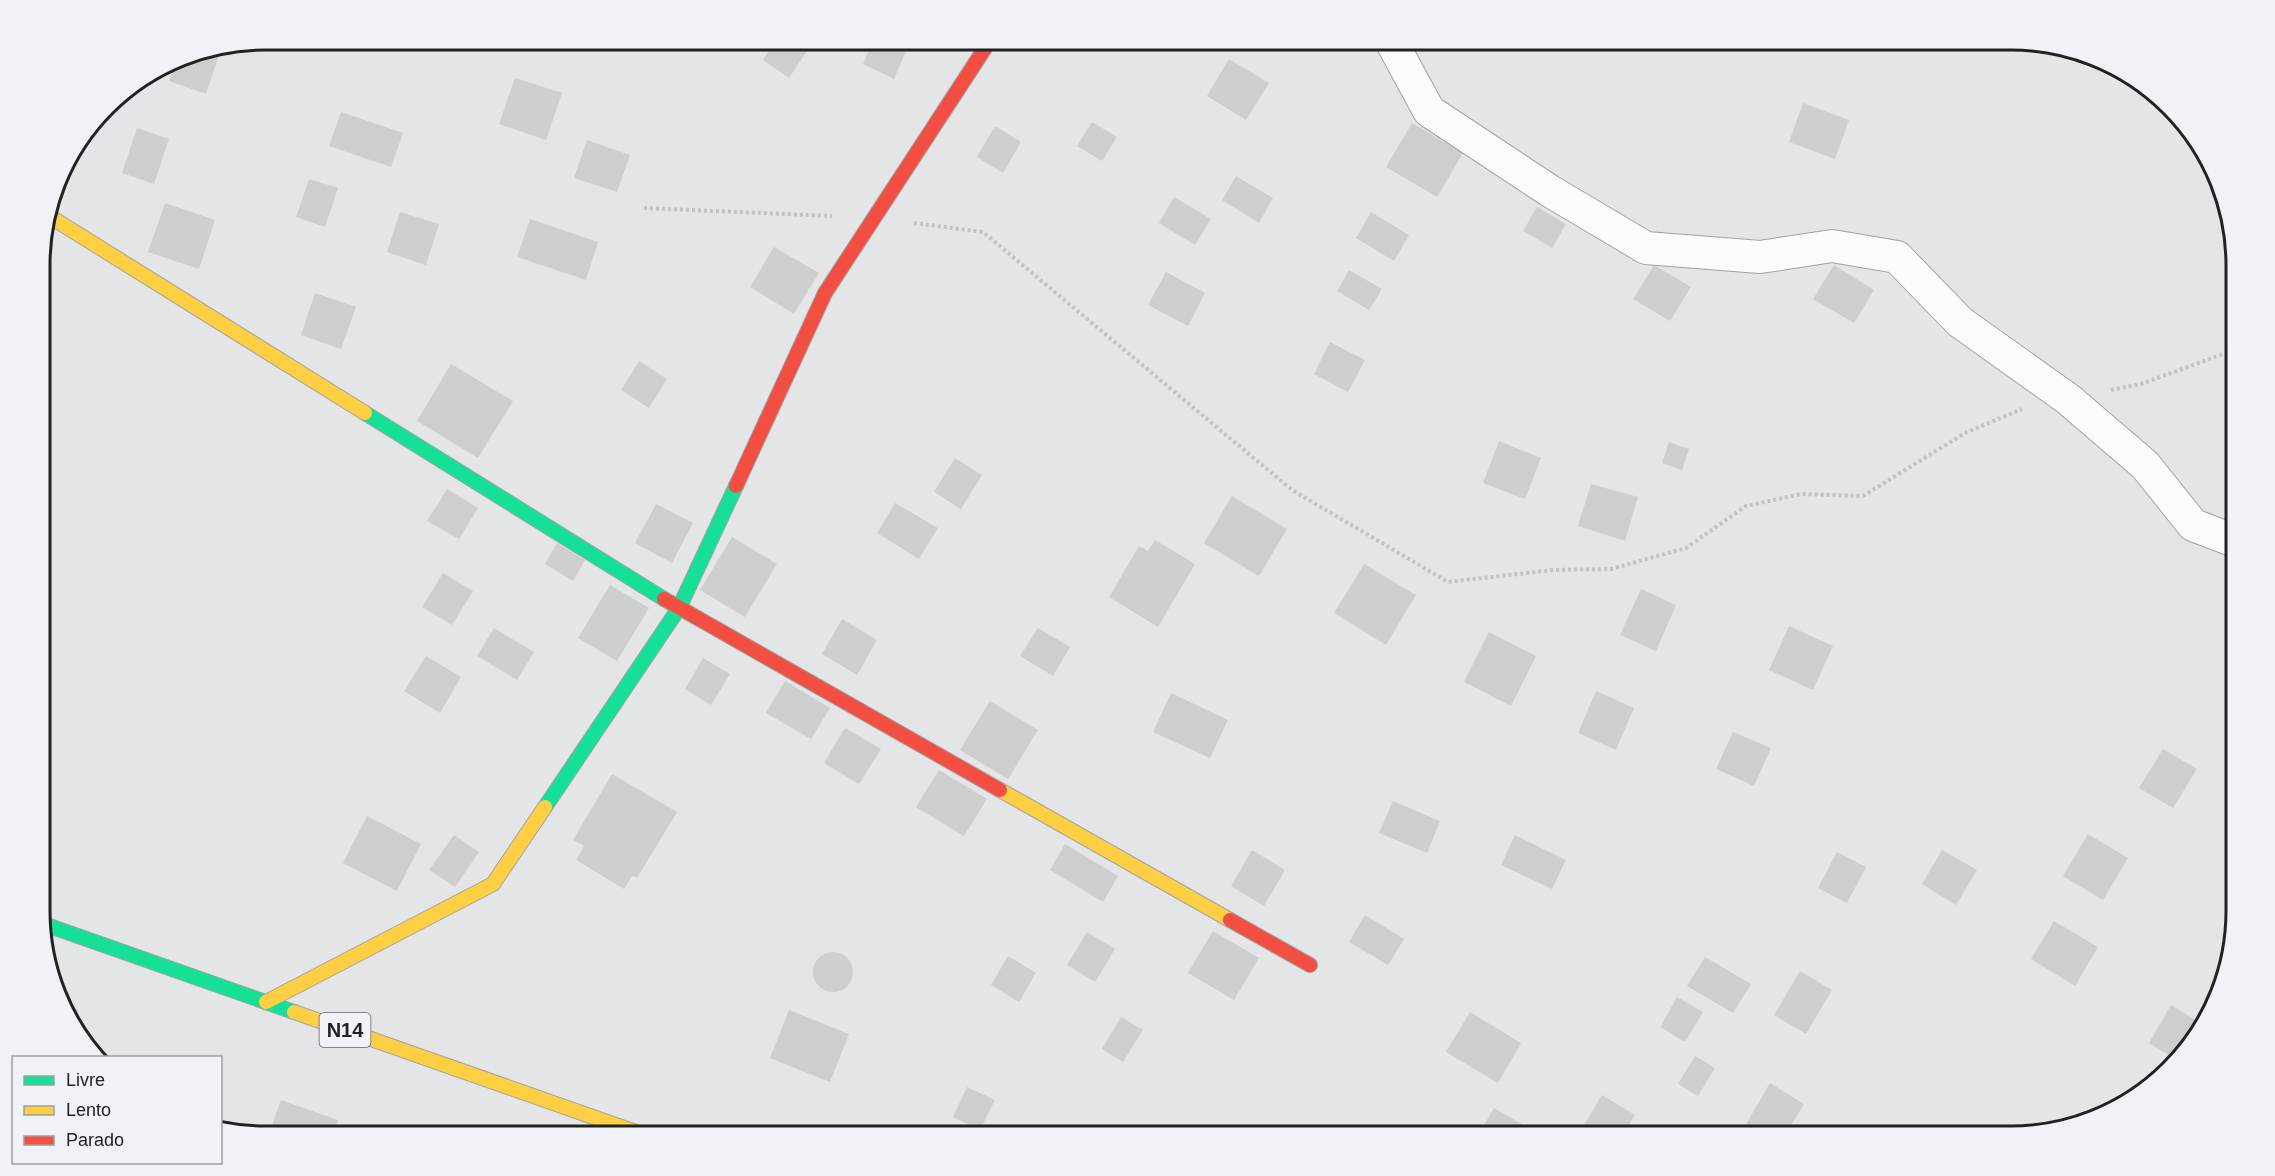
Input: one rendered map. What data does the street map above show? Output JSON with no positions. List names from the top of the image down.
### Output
{
  "streets": {
    "street": ["N14"]
  },
  "legend": ["Livre", "Lento", "Parado"]
}
